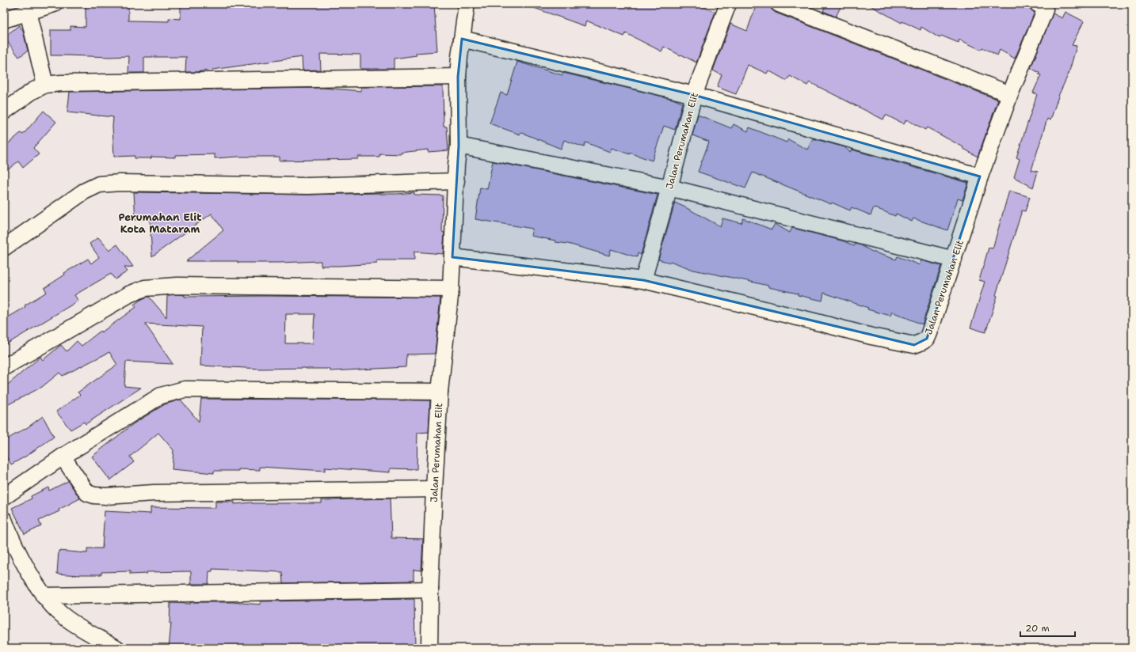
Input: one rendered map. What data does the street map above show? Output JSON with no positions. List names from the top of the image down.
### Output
{
  "streets": {
    "street": ["Jalan Perumahan Elit"]
  },
  "districts": ["Perumahan Elit Kota Mataram"],
  "scale_bar": "20 m"
}
